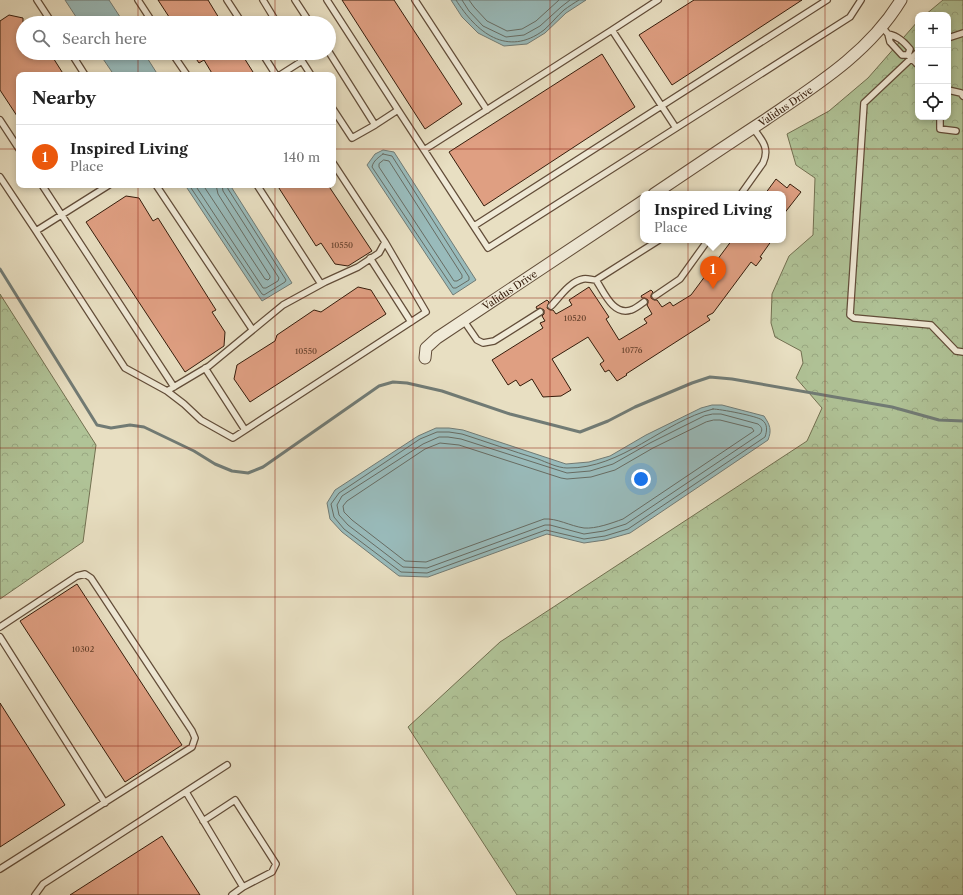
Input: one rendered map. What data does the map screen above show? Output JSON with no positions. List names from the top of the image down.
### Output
{
  "streets": {
    "street": ["Validus Drive"]
  },
  "house_numbers": [
    "10550",
    "10520",
    "10776",
    "10550",
    "10302"
  ],
  "page": {
    "map_buttons": ["+", "−"],
    "search": "Search here",
    "heading": "Nearby",
    "list": [
      {
        "mark": "1",
        "name": "Inspired Living",
        "note": "Place",
        "value": "140 m"
      }
    ],
    "popup": ["Inspired Living", "Place"],
    "pins": "1"
  }
}
